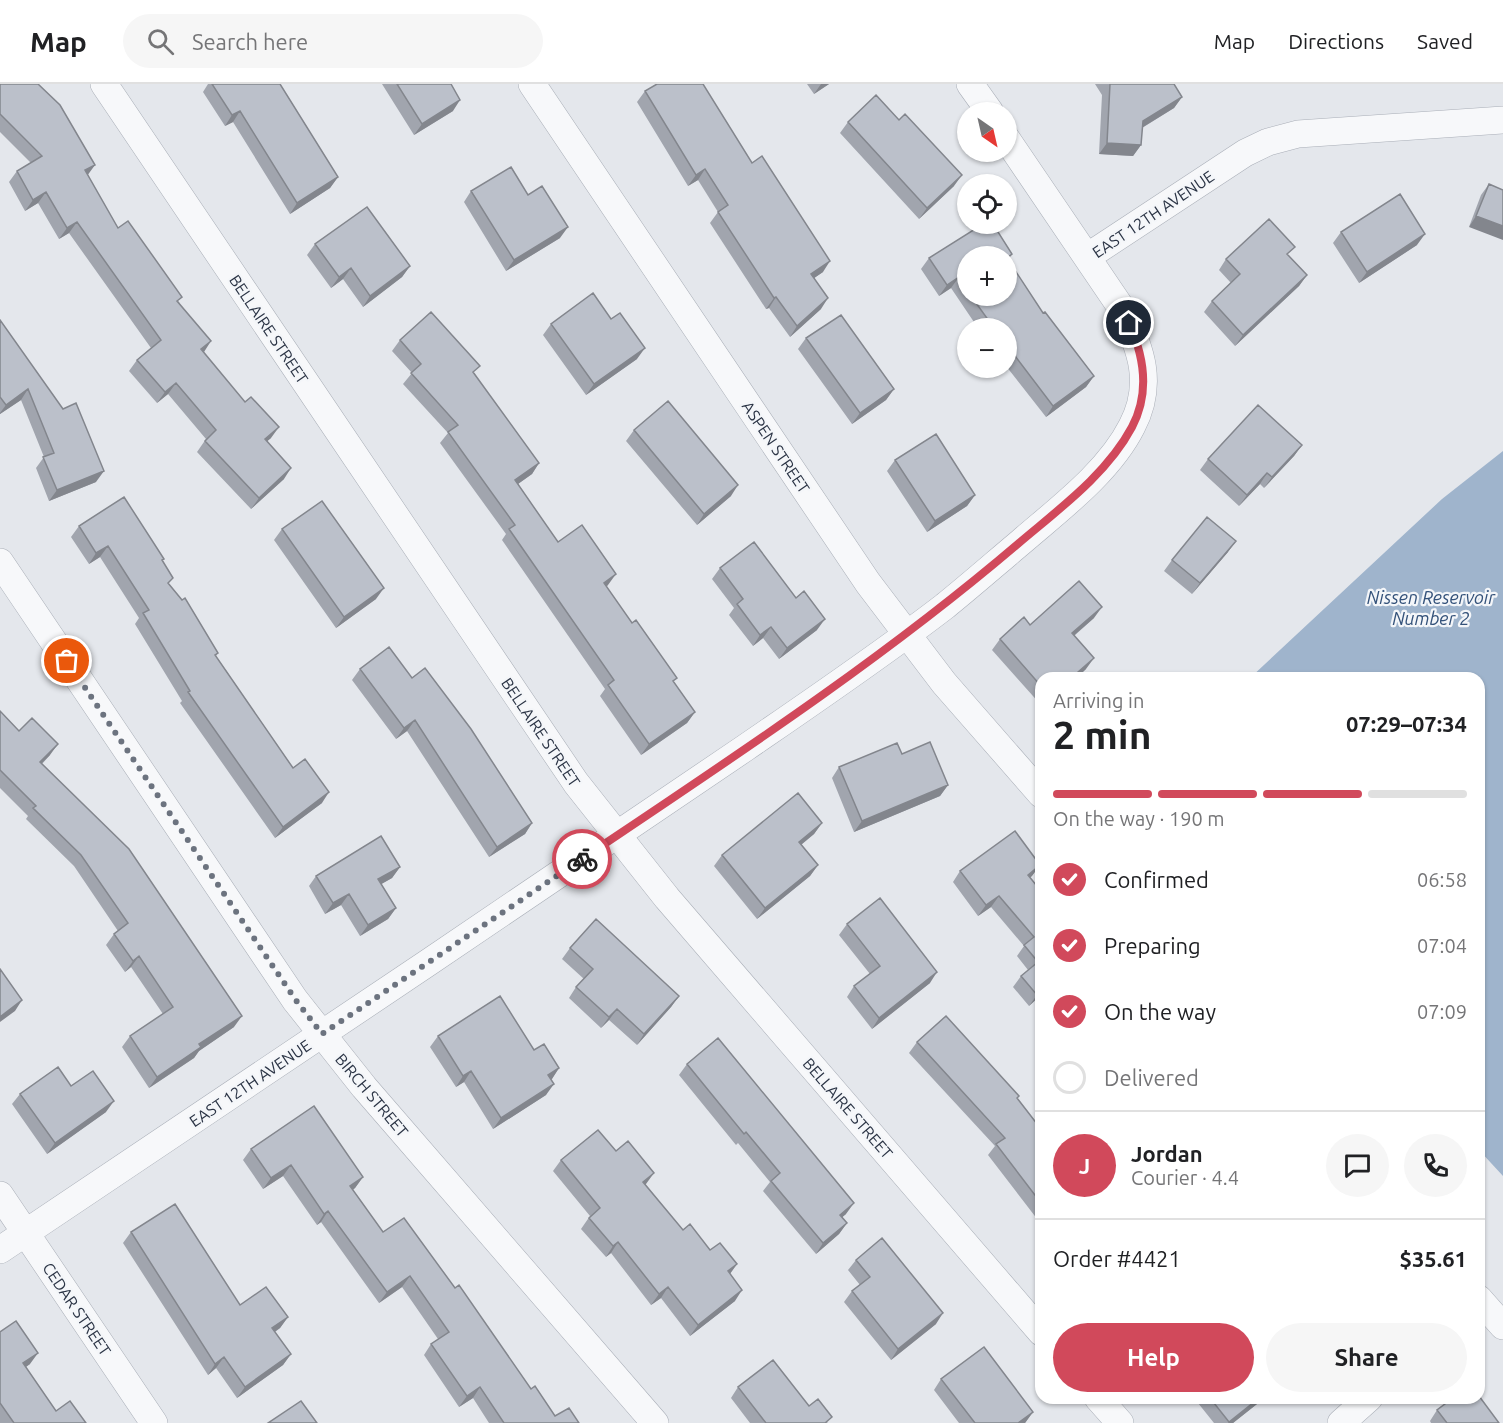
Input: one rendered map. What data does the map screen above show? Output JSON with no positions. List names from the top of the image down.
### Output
{
  "streets": {
    "street": [
      "EAST 12TH AVENUE",
      "BELLAIRE STREET",
      "ASPEN STREET",
      "BIRCH STREET",
      "CEDAR STREET"
    ]
  },
  "crossings": [
    ["EAST 12TH AVENUE", "BELLAIRE STREET"],
    ["EAST 12TH AVENUE", "ASPEN STREET"],
    ["EAST 12TH AVENUE", "BIRCH STREET"],
    ["EAST 12TH AVENUE", "CEDAR STREET"]
  ],
  "water": ["Nissen Reservoir Number 2"],
  "north": "bottom right",
  "page": {
    "header": "Map",
    "search": "Search here",
    "nav": ["Map", "Directions", "Saved"],
    "map_buttons": ["+", "−"],
    "heading": ["2 min", "Arriving in", "07:29–07:34"],
    "panel": [
      "Jordan",
      "Courier · 4.4",
      "Order #4421",
      "$35.61"
    ],
    "bar": "On the way · 190 m",
    "list": [
      ["Confirmed", "06:58"],
      ["Preparing", "07:04"],
      ["On the way", "07:09"],
      "Delivered"
    ],
    "round": "J",
    "buttons": ["Help", "Share"]
  }
}
